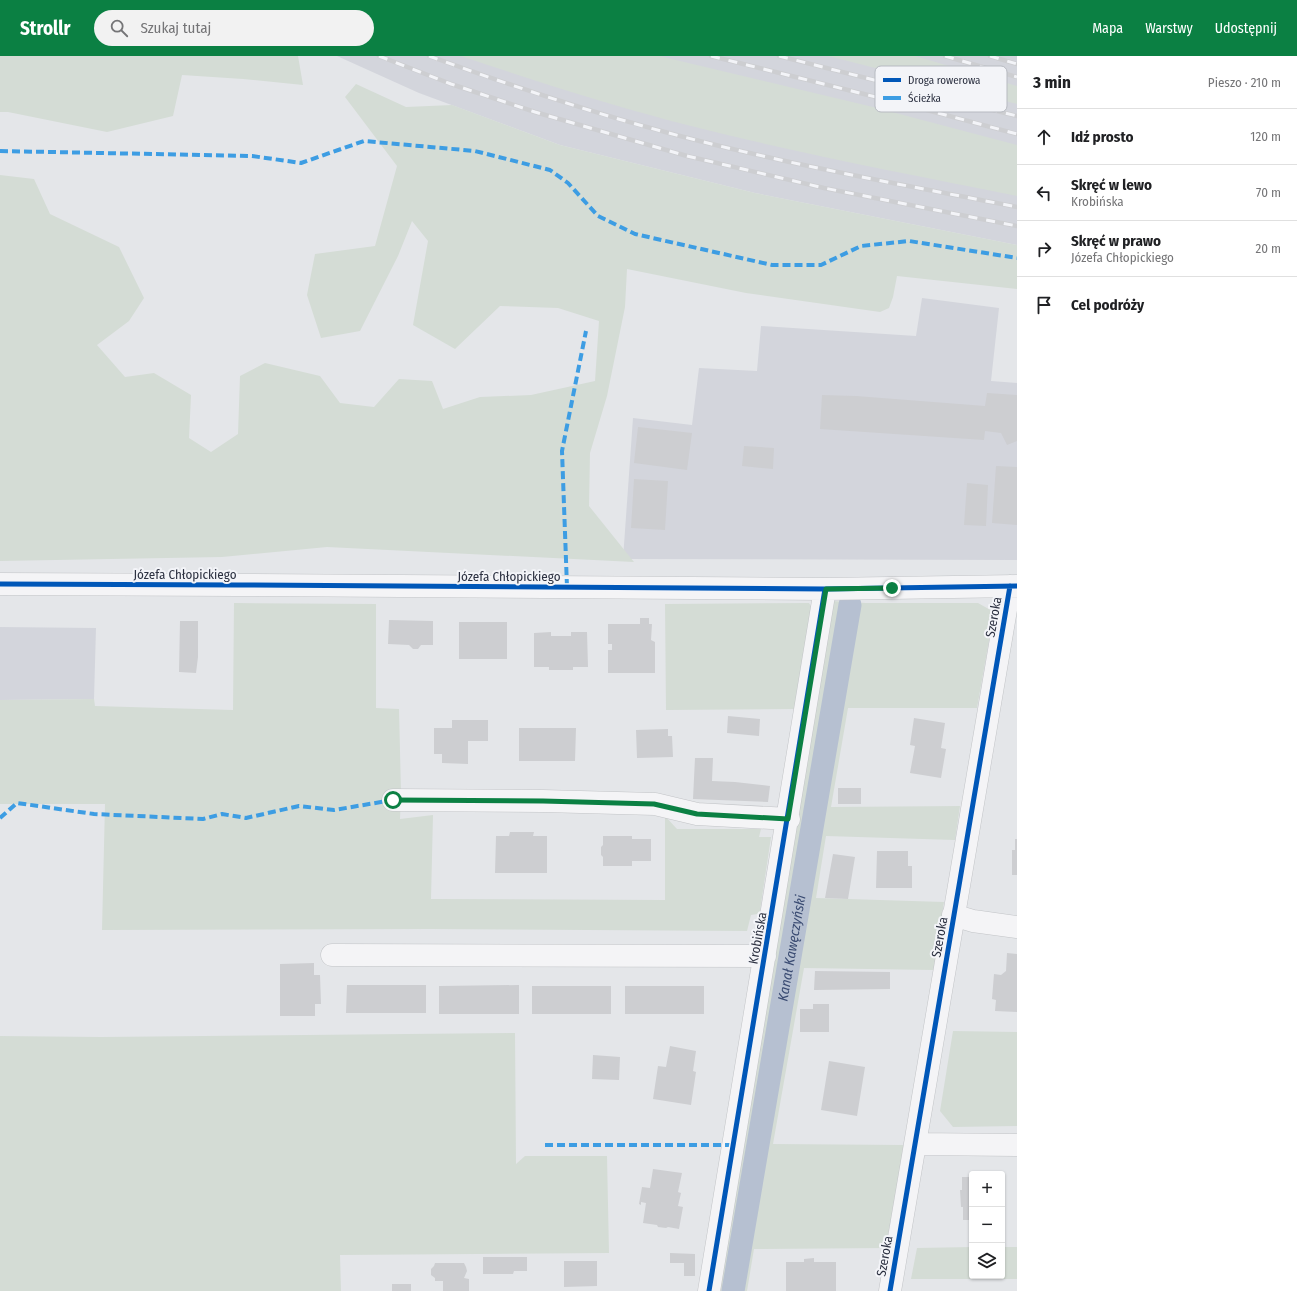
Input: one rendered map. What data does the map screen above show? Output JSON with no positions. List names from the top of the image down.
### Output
{
  "streets": {
    "street": ["Józefa Chłopickiego", "Szeroka", "Krobińska"]
  },
  "crossings": [
    ["Józefa Chłopickiego", "Szeroka"],
    ["Józefa Chłopickiego", "Krobińska"]
  ],
  "water": ["Kanał Kawęczyński"],
  "legend": ["Droga rowerowa", "Ścieżka"],
  "page": {
    "header": "Strollr",
    "search": "Szukaj tutaj",
    "nav": ["Mapa", "Warstwy", "Udostępnij"],
    "heading": ["3 min", "Pieszo · 210 m"],
    "list": [
      ["Idź prosto", "120 m"],
      ["Skręć w lewo", "Krobińska", "70 m"],
      ["Skręć w prawo", "Józefa Chłopickiego", "20 m"],
      "Cel podróży"
    ],
    "map_buttons": ["+", "−"]
  }
}
